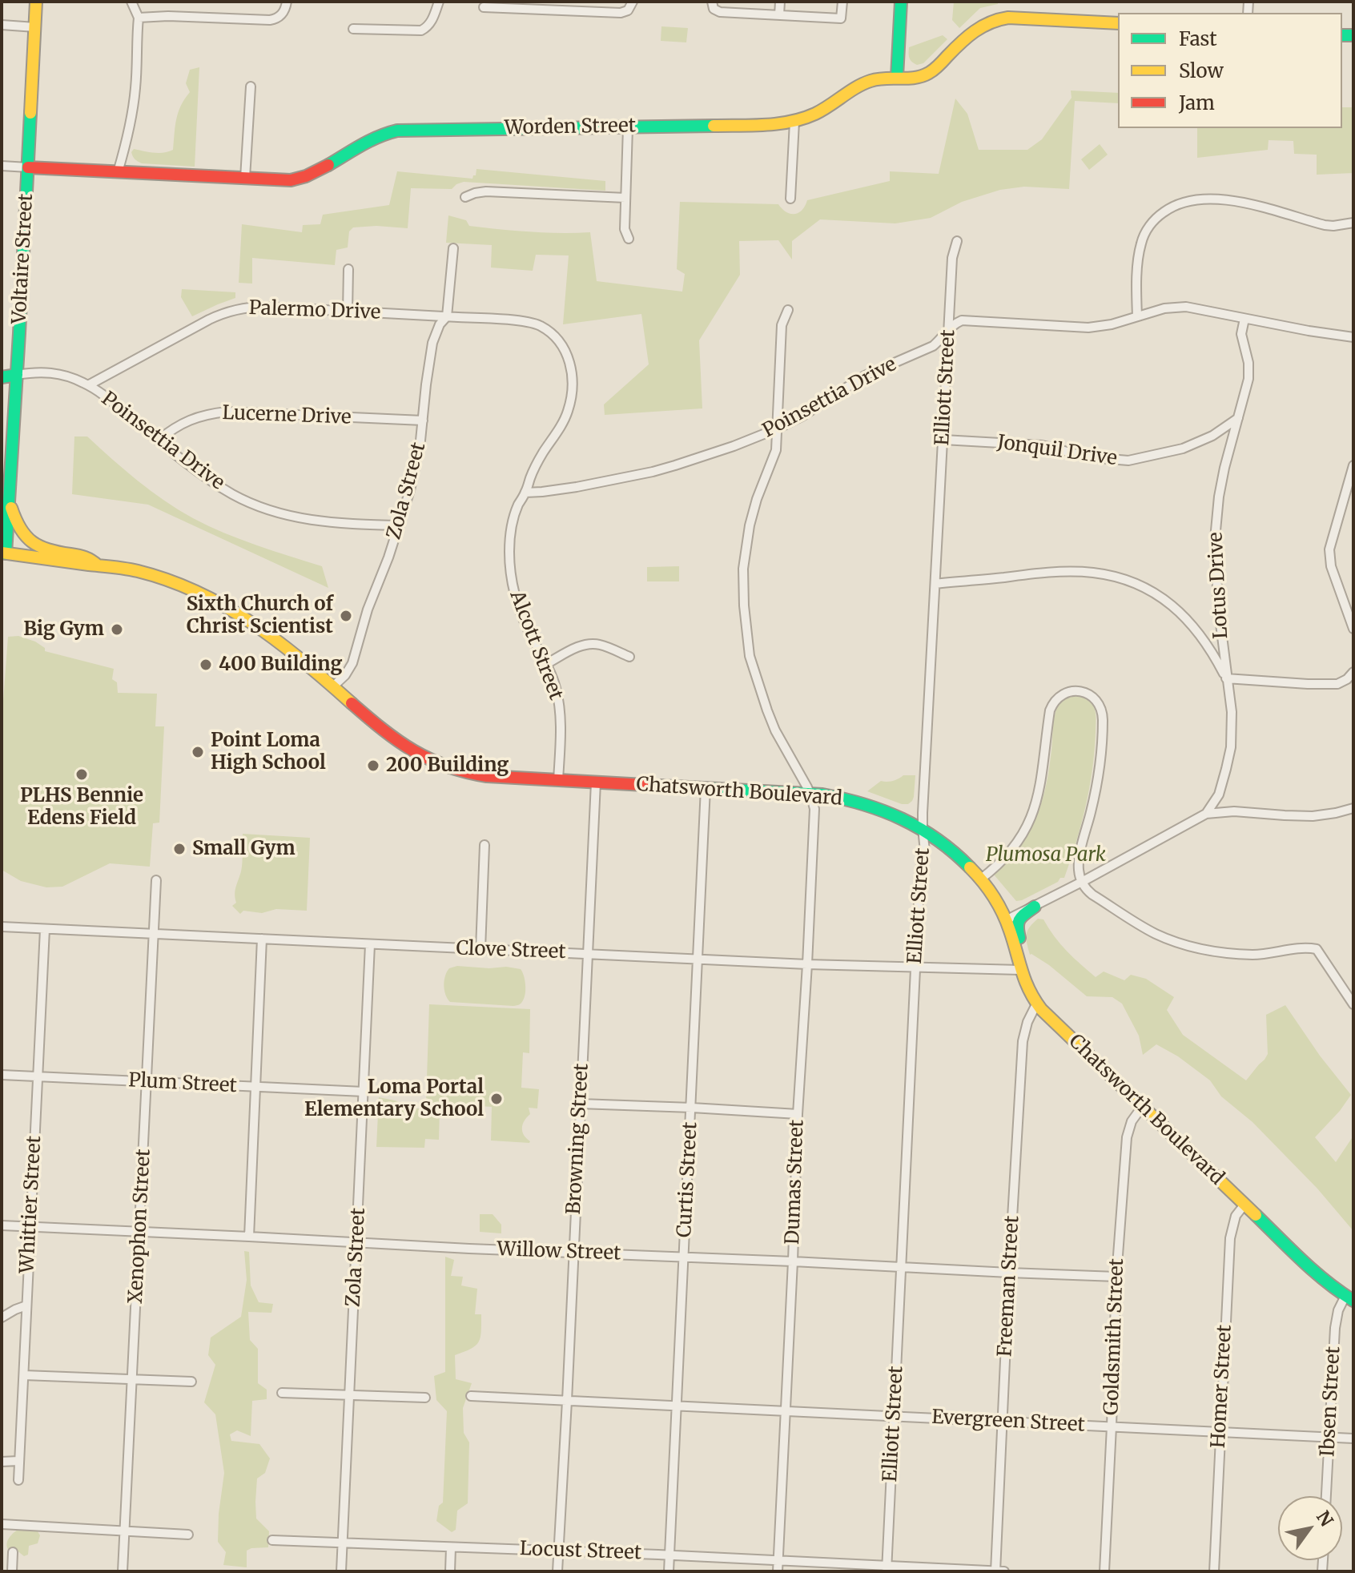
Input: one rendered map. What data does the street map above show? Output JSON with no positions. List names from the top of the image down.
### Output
{
  "streets": {
    "main road": [
      "Worden Street",
      "Voltaire Street",
      "Poinsettia Drive",
      "Chatsworth Boulevard"
    ],
    "street": [
      "Palermo Drive",
      "Elliott Street",
      "Lucerne Drive",
      "Jonquil Drive",
      "Zola Street",
      "Lotus Drive",
      "Alcott Street",
      "Clove Street",
      "Plum Street",
      "Browning Street",
      "Curtis Street",
      "Dumas Street",
      "Whittier Street",
      "Xenophon Street",
      "Willow Street",
      "Freeman Street",
      "Goldsmith Street",
      "Homer Street",
      "Ibsen Street",
      "Evergreen Street",
      "Locust Street"
    ]
  },
  "crossings": [
    ["Worden Street", "Voltaire Street"],
    ["Voltaire Street", "Poinsettia Drive"],
    ["Voltaire Street", "Chatsworth Boulevard"],
    ["Palermo Drive", "Poinsettia Drive"],
    ["Palermo Drive", "Zola Street"],
    ["Palermo Drive", "Alcott Street"],
    ["Elliott Street", "Poinsettia Drive"],
    ["Elliott Street", "Jonquil Drive"],
    ["Elliott Street", "Chatsworth Boulevard"],
    ["Elliott Street", "Clove Street"],
    ["Elliott Street", "Willow Street"],
    ["Elliott Street", "Evergreen Street"],
    ["Elliott Street", "Locust Street"],
    ["Poinsettia Drive", "Lucerne Drive"],
    ["Poinsettia Drive", "Zola Street"],
    ["Poinsettia Drive", "Lotus Drive"],
    ["Poinsettia Drive", "Alcott Street"],
    ["Lucerne Drive", "Zola Street"],
    ["Jonquil Drive", "Lotus Drive"],
    ["Zola Street", "Chatsworth Boulevard"],
    ["Zola Street", "Clove Street"],
    ["Zola Street", "Plum Street"],
    ["Zola Street", "Willow Street"],
    ["Zola Street", "Locust Street"],
    ["Alcott Street", "Chatsworth Boulevard"],
    ["Chatsworth Boulevard", "Clove Street"],
    ["Chatsworth Boulevard", "Browning Street"],
    ["Chatsworth Boulevard", "Curtis Street"],
    ["Chatsworth Boulevard", "Dumas Street"],
    ["Chatsworth Boulevard", "Freeman Street"],
    ["Chatsworth Boulevard", "Goldsmith Street"],
    ["Chatsworth Boulevard", "Homer Street"],
    ["Chatsworth Boulevard", "Ibsen Street"],
    ["Clove Street", "Browning Street"],
    ["Clove Street", "Curtis Street"],
    ["Clove Street", "Dumas Street"],
    ["Clove Street", "Whittier Street"],
    ["Clove Street", "Xenophon Street"],
    ["Plum Street", "Whittier Street"],
    ["Plum Street", "Xenophon Street"],
    ["Browning Street", "Willow Street"],
    ["Browning Street", "Evergreen Street"],
    ["Browning Street", "Locust Street"],
    ["Curtis Street", "Willow Street"],
    ["Curtis Street", "Evergreen Street"],
    ["Curtis Street", "Locust Street"],
    ["Dumas Street", "Willow Street"],
    ["Dumas Street", "Evergreen Street"],
    ["Dumas Street", "Locust Street"],
    ["Whittier Street", "Willow Street"],
    ["Xenophon Street", "Willow Street"],
    ["Willow Street", "Freeman Street"],
    ["Willow Street", "Goldsmith Street"],
    ["Freeman Street", "Evergreen Street"],
    ["Freeman Street", "Locust Street"],
    ["Goldsmith Street", "Evergreen Street"],
    ["Homer Street", "Evergreen Street"],
    ["Ibsen Street", "Evergreen Street"]
  ],
  "parks": ["Plumosa Park"],
  "places": [
    "Sixth Church of Christ Scientist",
    "Big Gym",
    "400 Building",
    "Point Loma High School",
    "200 Building",
    "PLHS Bennie Edens Field",
    "Small Gym",
    "Loma Portal Elementary School"
  ],
  "legend": ["Fast", "Slow", "Jam"],
  "north": "top right"
}
